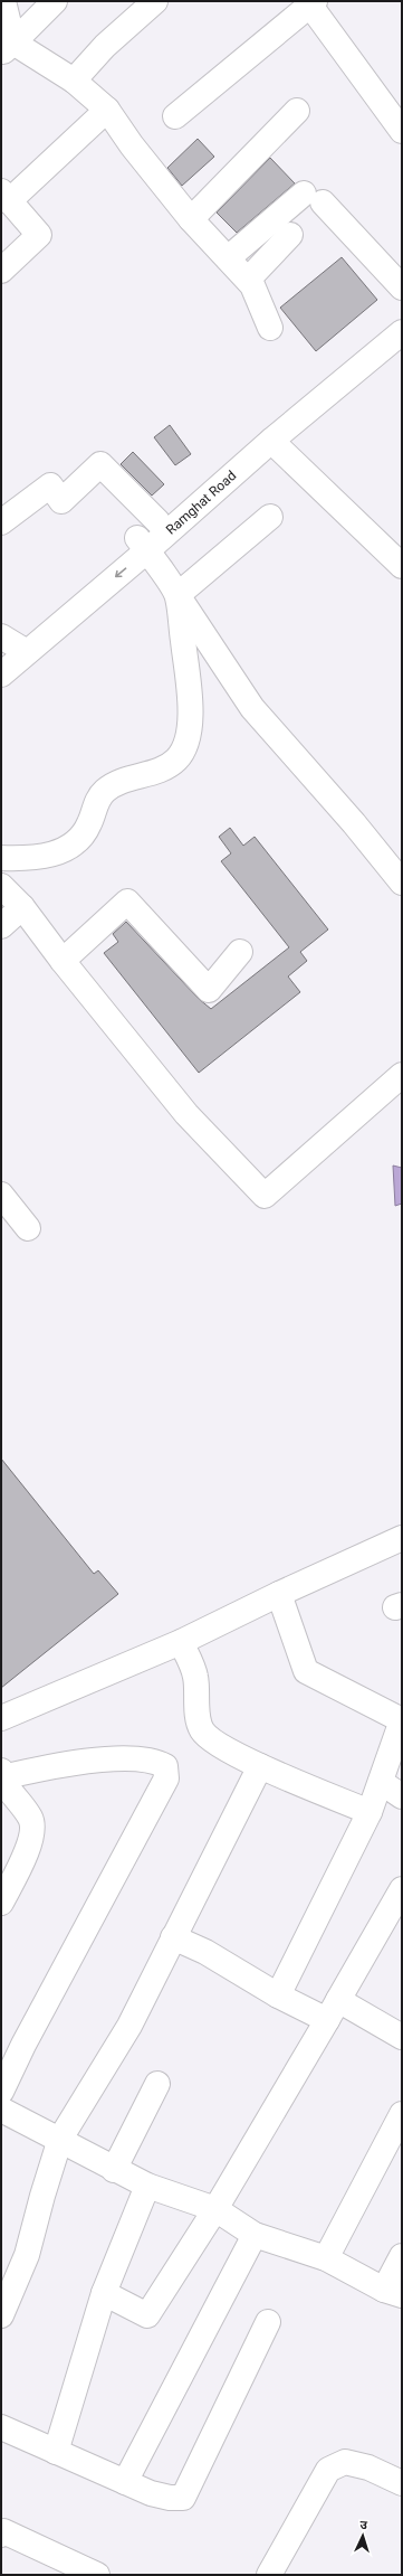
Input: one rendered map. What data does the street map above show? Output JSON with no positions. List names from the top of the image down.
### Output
{
  "streets": {
    "street": ["Ramghat Road"]
  },
  "north": "top"
}
